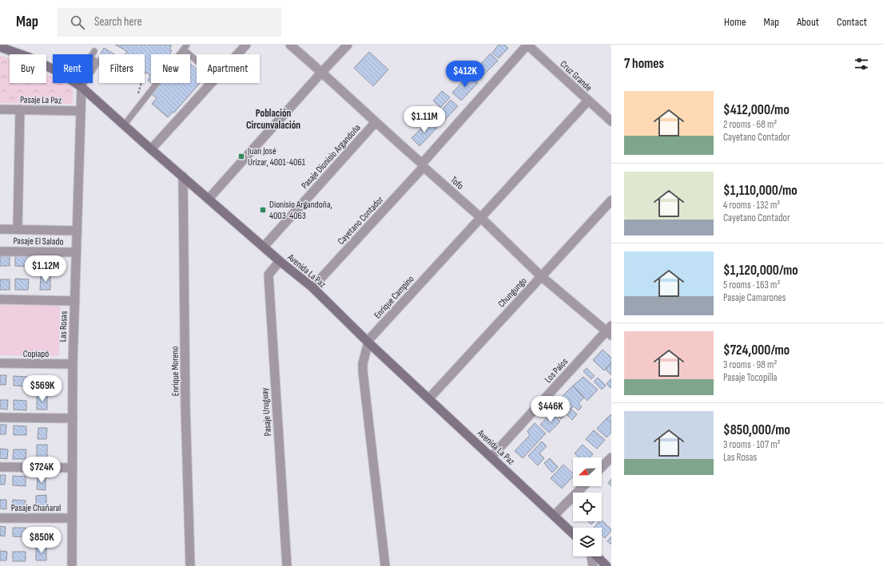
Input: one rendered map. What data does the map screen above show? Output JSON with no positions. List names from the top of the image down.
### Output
{
  "streets": {
    "main road": ["Avenida La Paz"],
    "street": [
      "Cruz Grande",
      "Pasaje La Paz",
      "Pasaje Dionisio Argandoña",
      "Tofo",
      "Cayetano Contador",
      "Pasaje El Salado",
      "Chungungo",
      "Enrique Campino",
      "Las Rosas",
      "Copiapó",
      "Los Palos",
      "Enrique Moreno",
      "Pasaje Uruguay",
      "Pasaje Chañaral"
    ]
  },
  "crossings": [
    ["Cruz Grande", "Cayetano Contador"],
    ["Cruz Grande", "Enrique Campino"],
    ["Pasaje La Paz", "Las Rosas"],
    ["Pasaje Dionisio Argandoña", "Tofo"],
    ["Pasaje Dionisio Argandoña", "Avenida La Paz"],
    ["Tofo", "Cayetano Contador"],
    ["Tofo", "Chungungo"],
    ["Tofo", "Enrique Campino"],
    ["Tofo", "Los Palos"],
    ["Cayetano Contador", "Avenida La Paz"],
    ["Pasaje El Salado", "Las Rosas"],
    ["Avenida La Paz", "Chungungo"],
    ["Avenida La Paz", "Enrique Campino"],
    ["Avenida La Paz", "Las Rosas"],
    ["Avenida La Paz", "Los Palos"],
    ["Avenida La Paz", "Enrique Moreno"],
    ["Avenida La Paz", "Pasaje Uruguay"],
    ["Las Rosas", "Copiapó"],
    ["Las Rosas", "Pasaje Chañaral"]
  ],
  "districts": ["Población Circunvalación"],
  "places": {
    "transit": ["Juan José Urizar, 4001-4061", "Dionisio Argandoña, 4003-4063"]
  },
  "north": "left",
  "page": {
    "header": "Map",
    "search": "Search here",
    "nav": [
      "Home",
      "Map",
      "About",
      "Contact"
    ],
    "heading": "7 homes",
    "chip": [
      "Buy",
      "Rent",
      "Filters",
      "New",
      "Apartment"
    ],
    "price": [
      "$412K",
      "$1.11M",
      "$1.12M",
      "$569K",
      "$446K",
      "$724K",
      "$850K"
    ],
    "list": [
      {
        "name": "$412,000/mo",
        "note": "2 rooms · 68 m² · Cayetano Contador"
      },
      {
        "name": "$1,110,000/mo",
        "note": "4 rooms · 132 m² · Cayetano Contador"
      },
      {
        "name": "$1,120,000/mo",
        "note": "5 rooms · 163 m² · Pasaje Camarones"
      },
      {
        "name": "$724,000/mo",
        "note": "3 rooms · 98 m² · Pasaje Tocopilla"
      },
      {
        "name": "$850,000/mo",
        "note": "3 rooms · 107 m² · Las Rosas"
      }
    ]
  }
}
